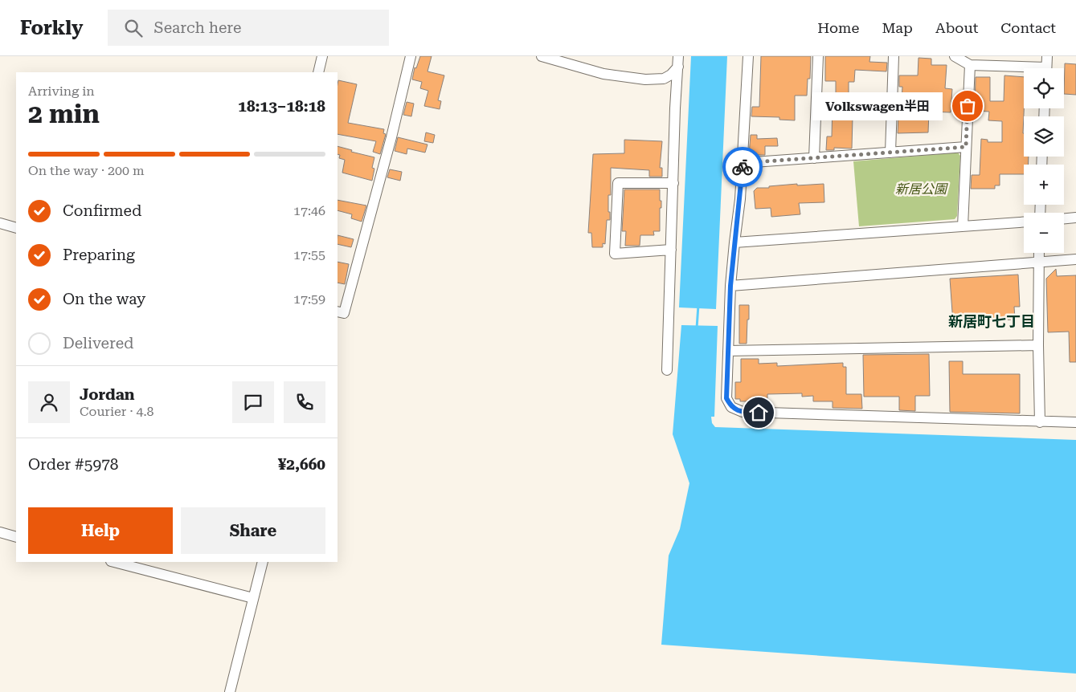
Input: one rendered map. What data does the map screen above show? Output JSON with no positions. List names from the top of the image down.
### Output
{
  "districts": ["新居町七丁目"],
  "parks": ["新居公園"],
  "places": ["Volkswagen半田"],
  "page": {
    "header": "Forkly",
    "search": "Search here",
    "nav": [
      "Home",
      "Map",
      "About",
      "Contact"
    ],
    "map_buttons": ["+", "−"],
    "heading": ["2 min", "Arriving in", "18:13–18:18"],
    "panel": [
      "Jordan",
      "Courier · 4.8",
      "Order #5978",
      "¥2,660"
    ],
    "bubble": "Volkswagen半田",
    "bar": "On the way · 200 m",
    "list": [
      ["Confirmed", "17:46"],
      ["Preparing", "17:55"],
      ["On the way", "17:59"],
      "Delivered"
    ],
    "buttons": ["Help", "Share"]
  }
}
